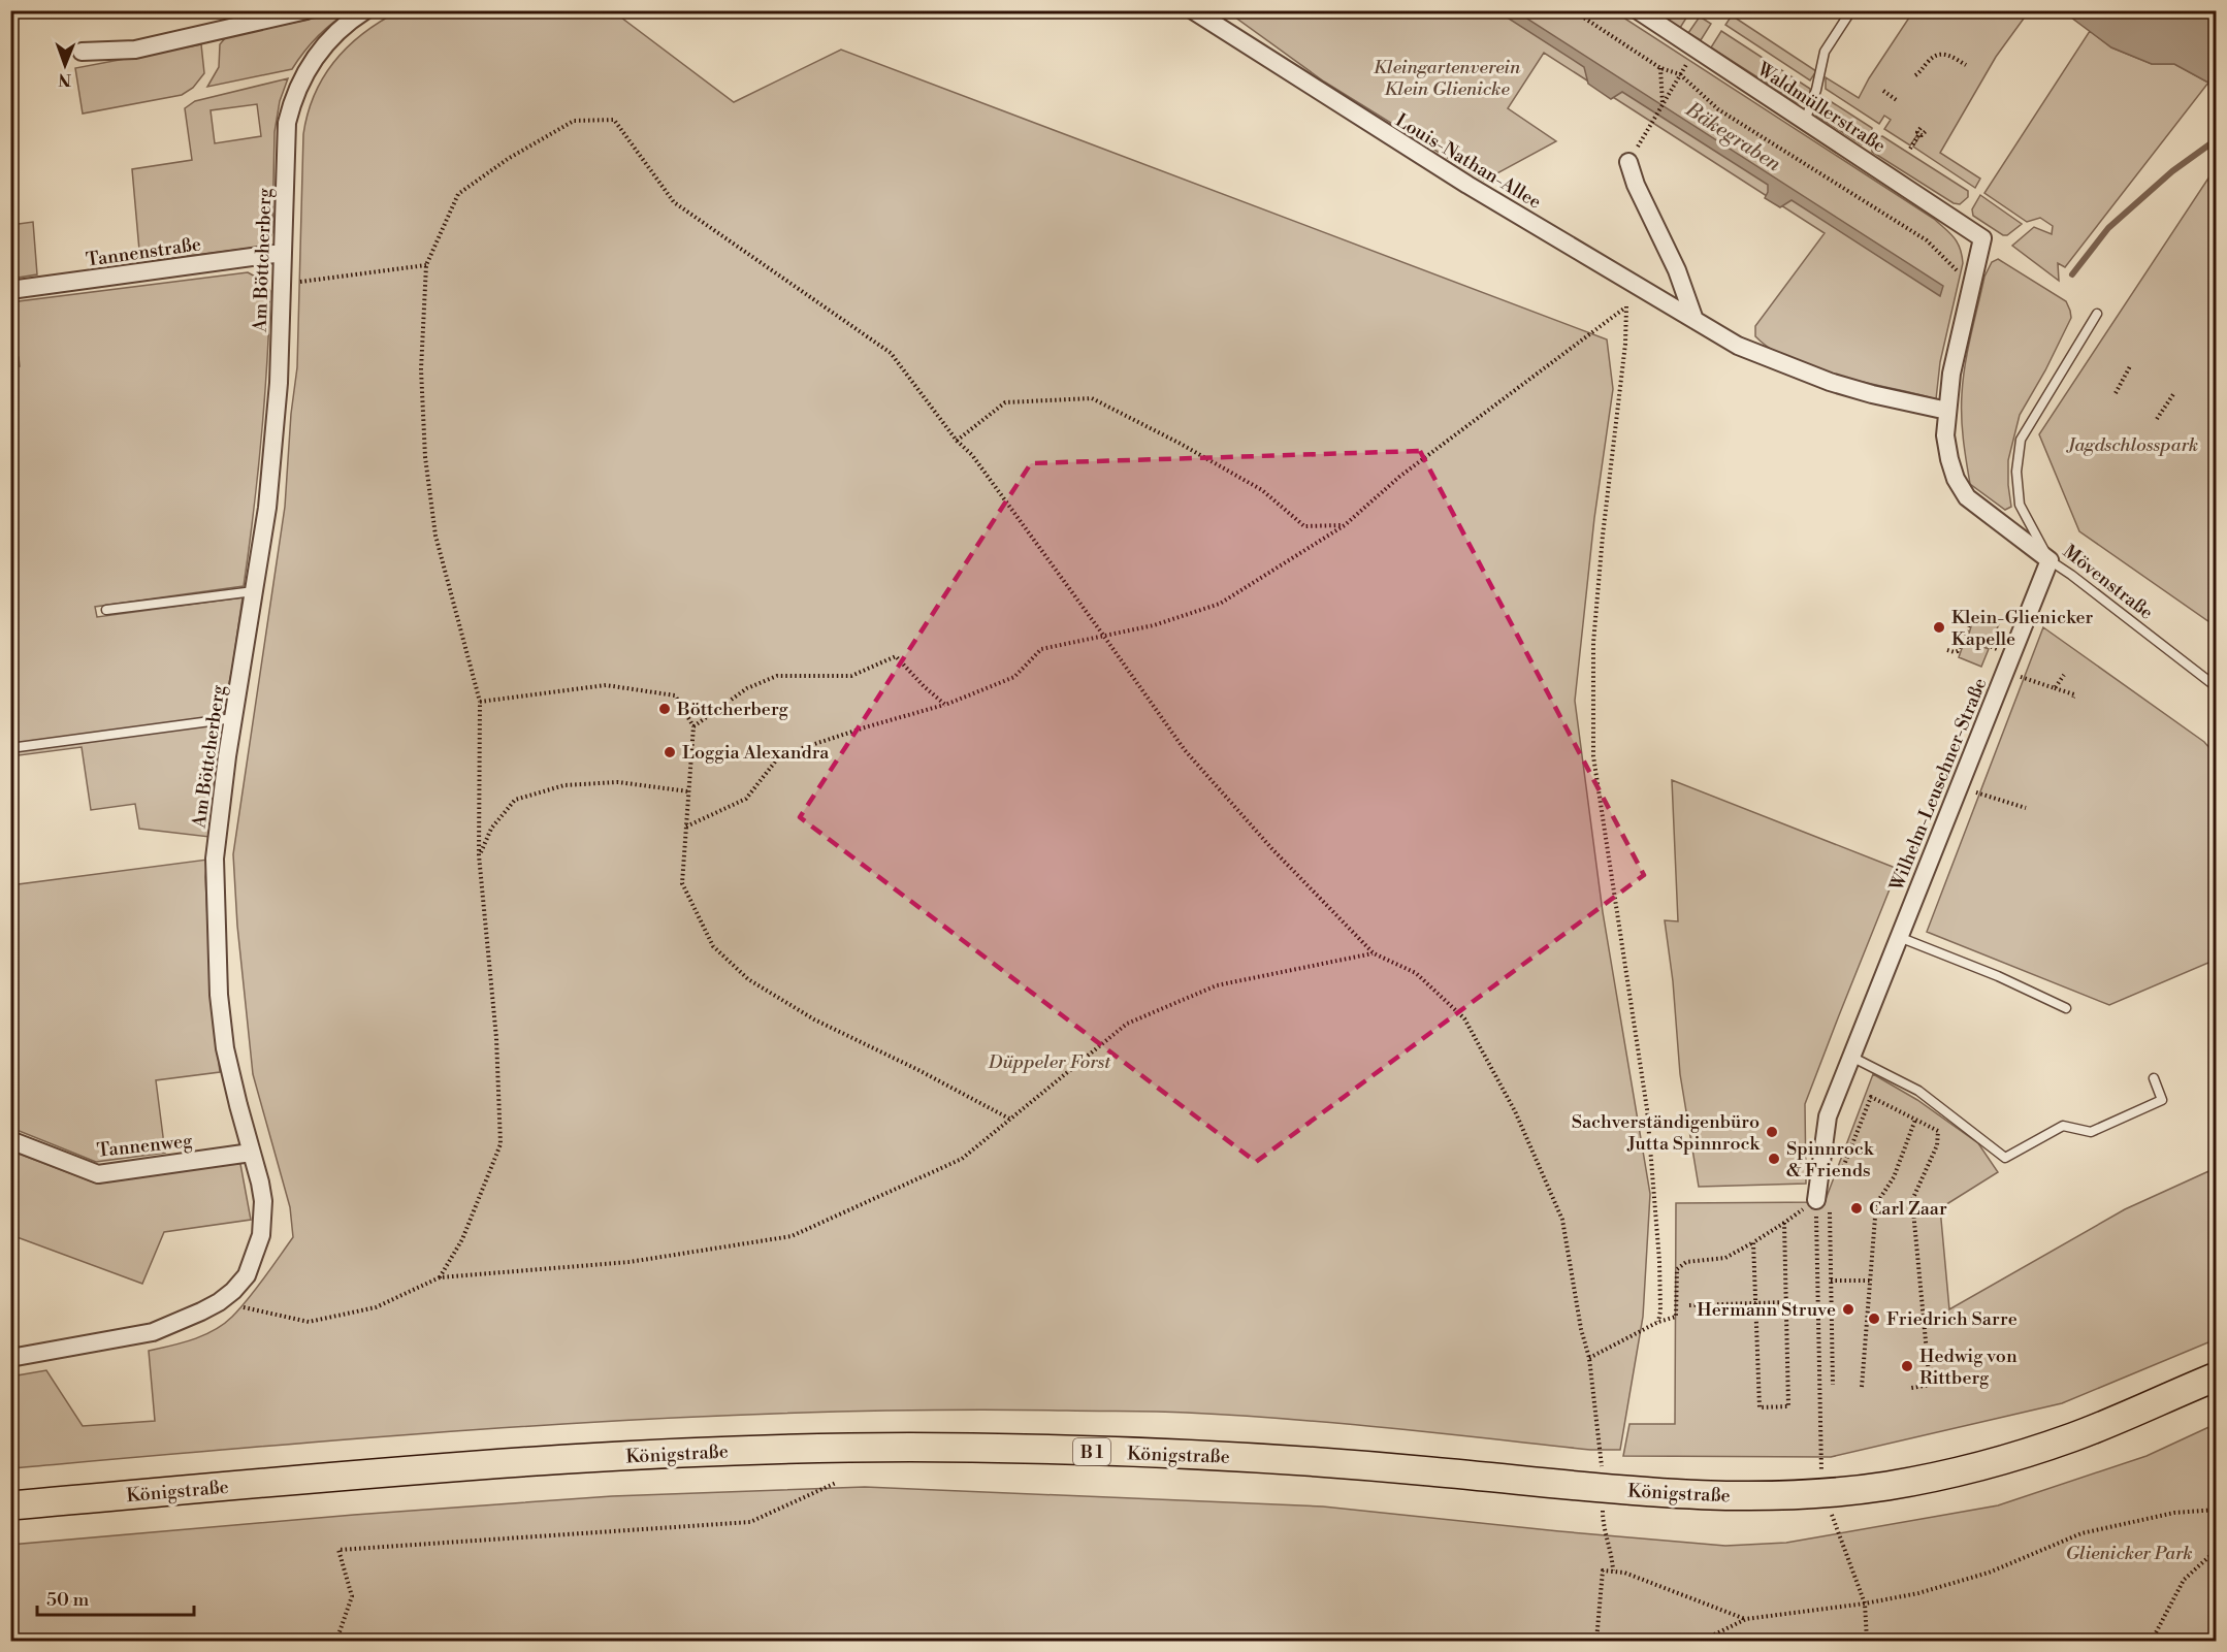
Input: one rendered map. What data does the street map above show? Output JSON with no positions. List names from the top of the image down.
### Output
{
  "streets": {
    "main road": ["B 1", "Königstraße"],
    "street": [
      "Waldmüllerstraße",
      "Louis-Nathan-Allee",
      "Tannenstraße",
      "Am Böttcherberg",
      "Wilhelm-Leuschner-Straße",
      "Tannenweg"
    ],
    "lane": ["Mövenstraße"]
  },
  "crossings": [
    ["Tannenstraße", "Am Böttcherberg"],
    ["Am Böttcherberg", "Tannenweg"],
    ["Mövenstraße", "Wilhelm-Leuschner-Straße"]
  ],
  "water": ["Bäkegraben"],
  "parks": [
    "Kleingartenverein Klein Glienicke",
    "Jagdschlosspark",
    "Düppeler Forst",
    "Glienicker Park"
  ],
  "places": [
    "Klein-Glienicker Kapelle",
    "Böttcherberg",
    "Loggia Alexandra",
    "Sachverständigenbüro Jutta Spinnrock",
    "Spinnrock & Friends",
    "Carl Zaar",
    "Hermann Struve",
    "Friedrich Sarre",
    "Hedwig von Rittberg"
  ],
  "scale_bar": "50 m",
  "north": "bottom"
}
